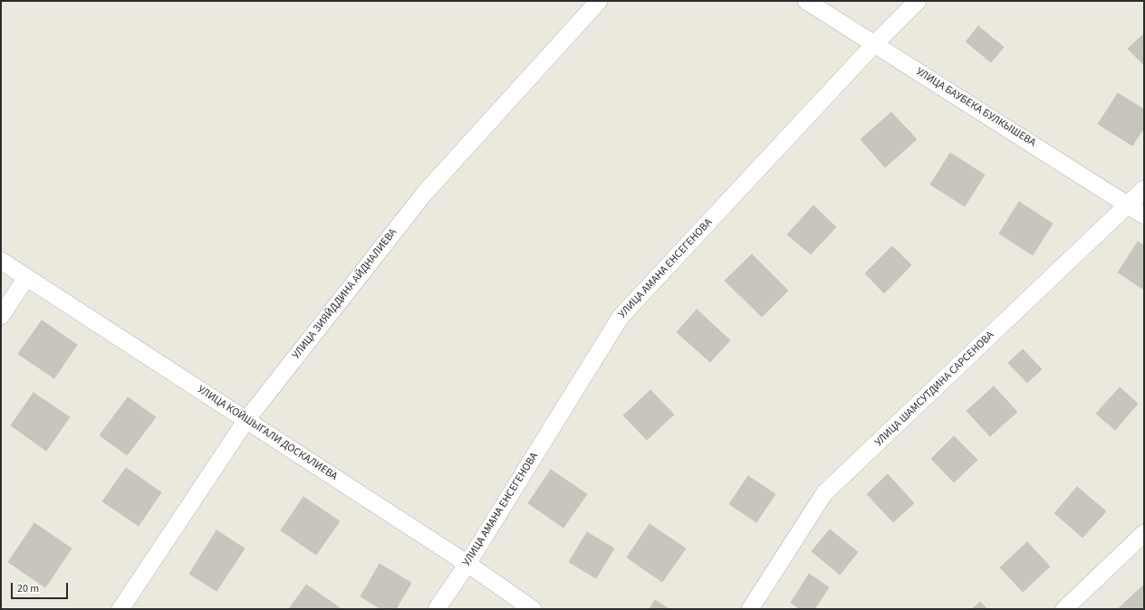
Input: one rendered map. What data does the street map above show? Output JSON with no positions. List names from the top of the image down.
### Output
{
  "streets": {
    "street": [
      "УЛИЦА БАУБЕКА БУЛКЫШЕВА",
      "УЛИЦА АМАНА ЕНСЕГЕНОВА",
      "УЛИЦА ЗИЯЙДДИНА АЙДНАЛИЕВА",
      "УЛИЦА ШАМСУТДИНА САРСЕНОВА",
      "УЛИЦА КОЙШЫГАЛИ ДОСКАЛИЕВА"
    ]
  },
  "crossings": [
    ["УЛИЦА БАУБЕКА БУЛКЫШЕВА", "УЛИЦА АМАНА ЕНСЕГЕНОВА"],
    ["УЛИЦА БАУБЕКА БУЛКЫШЕВА", "УЛИЦА ШАМСУТДИНА САРСЕНОВА"],
    ["УЛИЦА АМАНА ЕНСЕГЕНОВА", "УЛИЦА КОЙШЫГАЛИ ДОСКАЛИЕВА"],
    ["УЛИЦА ЗИЯЙДДИНА АЙДНАЛИЕВА", "УЛИЦА КОЙШЫГАЛИ ДОСКАЛИЕВА"]
  ],
  "scale_bar": "20 m"
}
